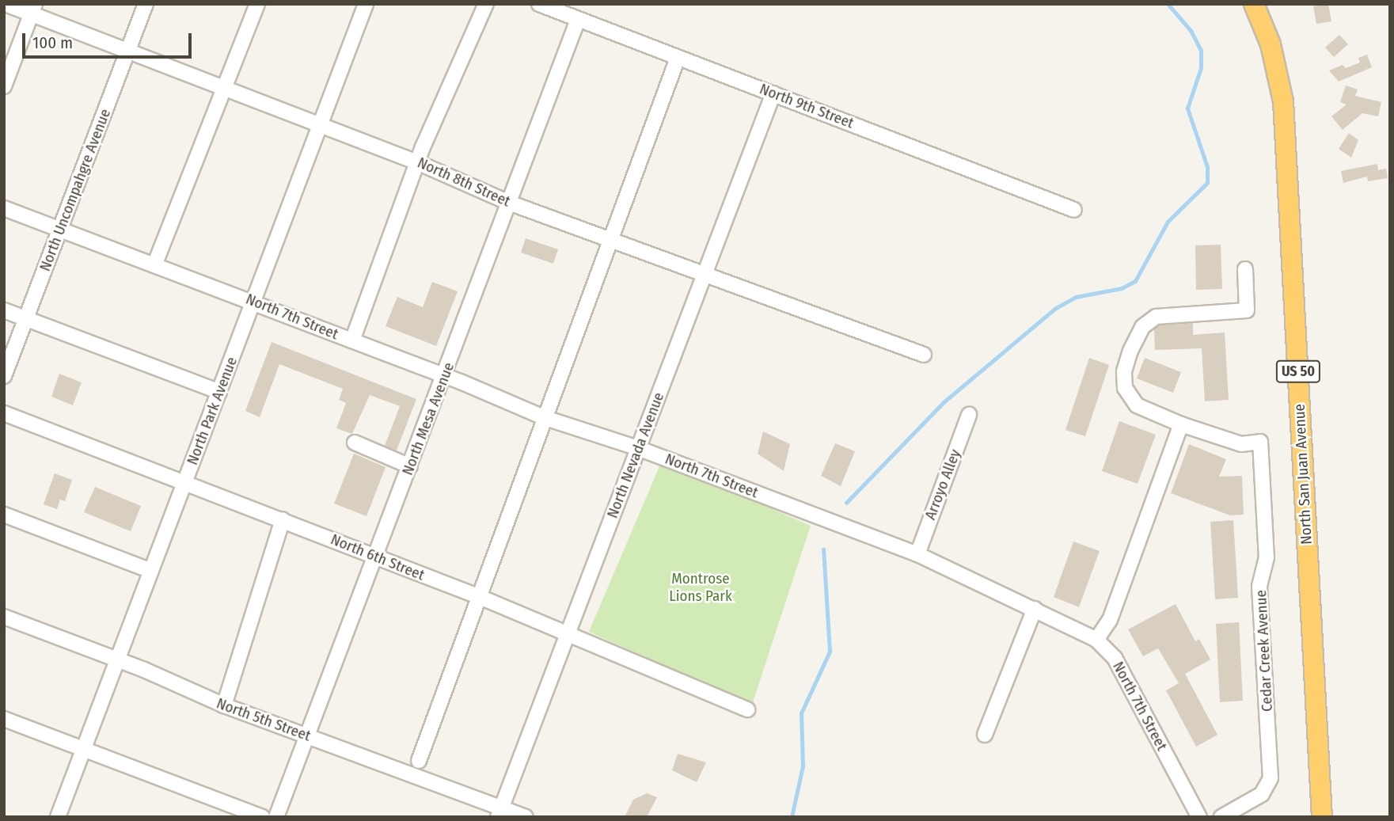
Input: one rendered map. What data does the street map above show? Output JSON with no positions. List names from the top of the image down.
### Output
{
  "streets": {
    "highway": ["US 50", "North San Juan Avenue"],
    "street": [
      "North 9th Street",
      "North 8th Street",
      "North Uncompahgre Avenue",
      "North 7th Street",
      "North Park Avenue",
      "North Mesa Avenue",
      "North Nevada Avenue",
      "Arroyo Alley",
      "North 6th Street",
      "Cedar Creek Avenue",
      "North 5th Street"
    ]
  },
  "crossings": [
    ["North 9th Street", "North Mesa Avenue"],
    ["North 9th Street", "North Nevada Avenue"],
    ["North 8th Street", "North Uncompahgre Avenue"],
    ["North 8th Street", "North Park Avenue"],
    ["North 8th Street", "North Mesa Avenue"],
    ["North 8th Street", "North Nevada Avenue"],
    ["North Uncompahgre Avenue", "North 7th Street"],
    ["North 7th Street", "North Park Avenue"],
    ["North 7th Street", "North Mesa Avenue"],
    ["North 7th Street", "North Nevada Avenue"],
    ["North 7th Street", "Arroyo Alley"],
    ["North Park Avenue", "North 6th Street"],
    ["North Park Avenue", "North 5th Street"],
    ["North Mesa Avenue", "North 6th Street"],
    ["North Mesa Avenue", "North 5th Street"],
    ["North Nevada Avenue", "North 6th Street"],
    ["North Nevada Avenue", "North 5th Street"]
  ],
  "parks": ["Montrose Lions Park"],
  "scale_bar": "100 m"
}
